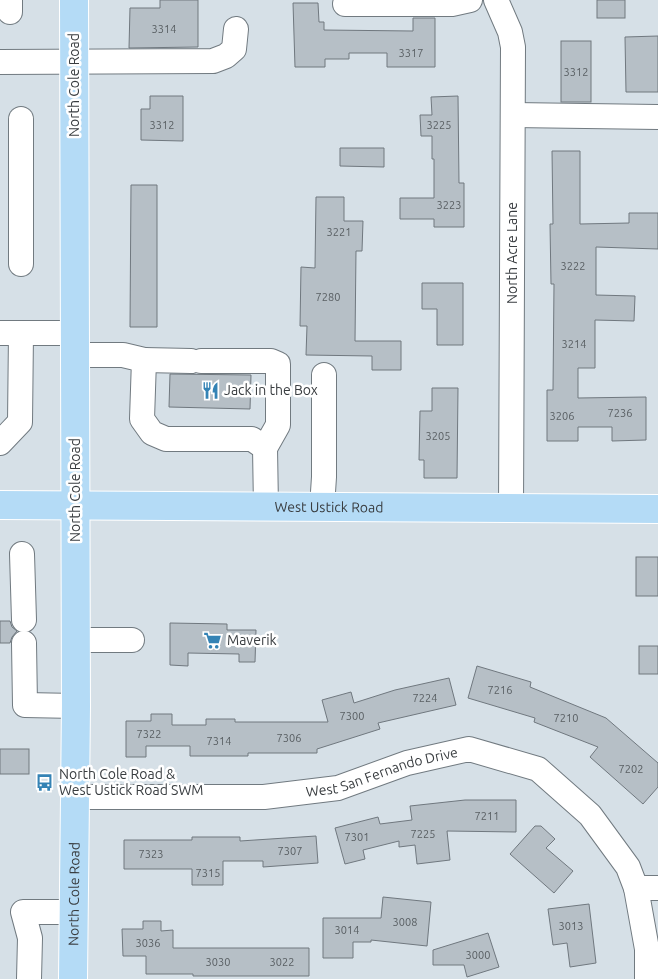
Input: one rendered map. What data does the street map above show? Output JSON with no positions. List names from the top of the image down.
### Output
{
  "streets": {
    "main road": ["North Cole Road", "West Ustick Road"],
    "street": ["North Acre Lane", "West San Fernando Drive"]
  },
  "crossings": [
    ["North Cole Road", "West Ustick Road"],
    ["North Cole Road", "West San Fernando Drive"],
    ["North Acre Lane", "West Ustick Road"]
  ],
  "places": {
    "restaurant": ["Jack in the Box"],
    "supermarket": ["Maverik"],
    "bus stop": ["North Cole Road & West Ustick Road SWM"]
  },
  "house_numbers": [
    "3314",
    "3317",
    "3312",
    "3312",
    "3225",
    "3223",
    "3221",
    "3222",
    "7280",
    "3214",
    "7236",
    "3206",
    "3205",
    "7216",
    "7224",
    "7300",
    "7210",
    "7322",
    "7306",
    "7314",
    "7202",
    "7211",
    "7225",
    "7301",
    "7307",
    "7323",
    "7315",
    "3008",
    "3013",
    "3014",
    "3036",
    "3000",
    "3030",
    "3022"
  ]
}
